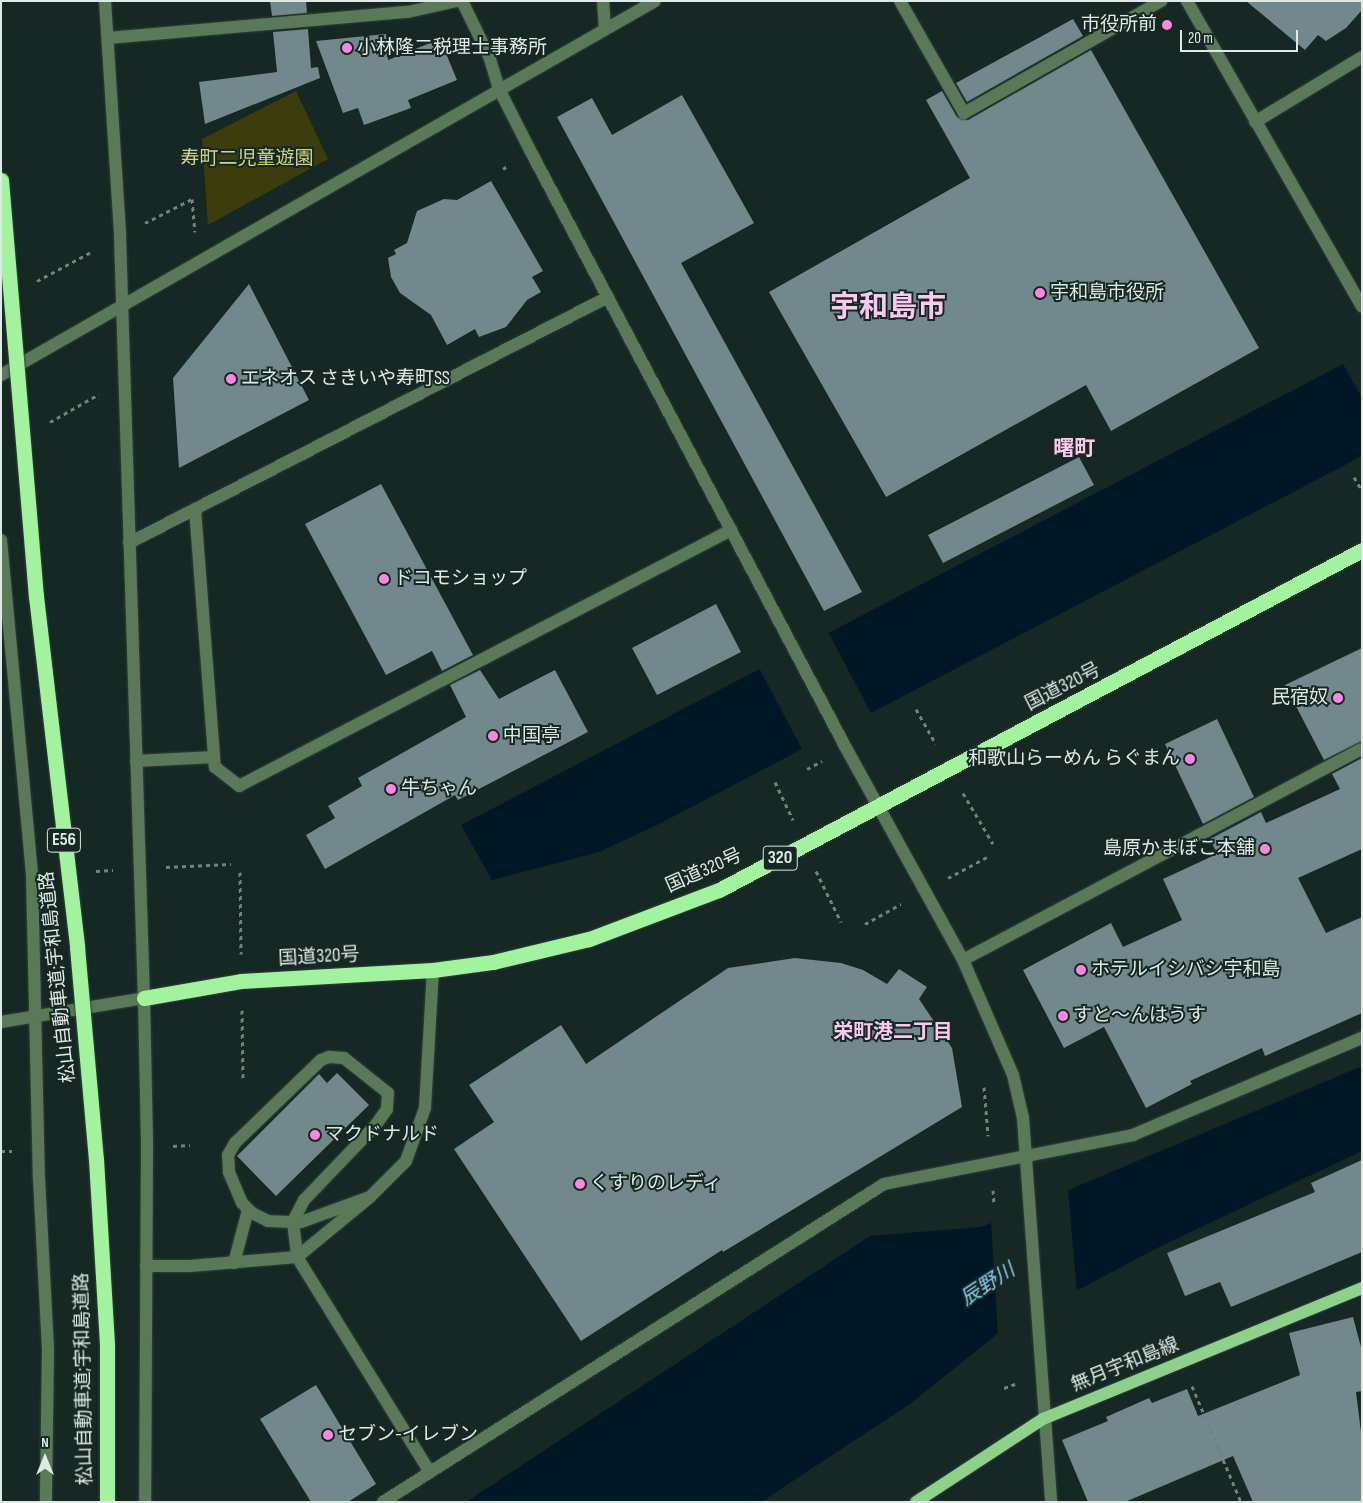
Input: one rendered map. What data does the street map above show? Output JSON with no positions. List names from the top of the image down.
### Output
{
  "streets": {
    "highway": [
      "国道320号",
      "E56",
      "320",
      "松山自動車道;宇和島道路"
    ],
    "main road": ["無月宇和島線"]
  },
  "districts": ["宇和島市", "曙町", "栄町港二丁目"],
  "water": ["辰野川"],
  "parks": ["寿町二児童遊園"],
  "places": [
    "市役所前",
    "小林隆二税理士事務所",
    "宇和島市役所",
    "エネオス さきいや寿町SS",
    "ドコモショップ",
    "民宿奴",
    "中国亭",
    "和歌山らーめん らぐまん",
    "牛ちゃん",
    "島原かまぼこ本舗",
    "ホテルイシバシ宇和島",
    "すと～んはうす",
    "マクドナルド",
    "くすりのレディ",
    "セブン-イレブン"
  ],
  "scale_bar": "20 m",
  "north": "top"
}
